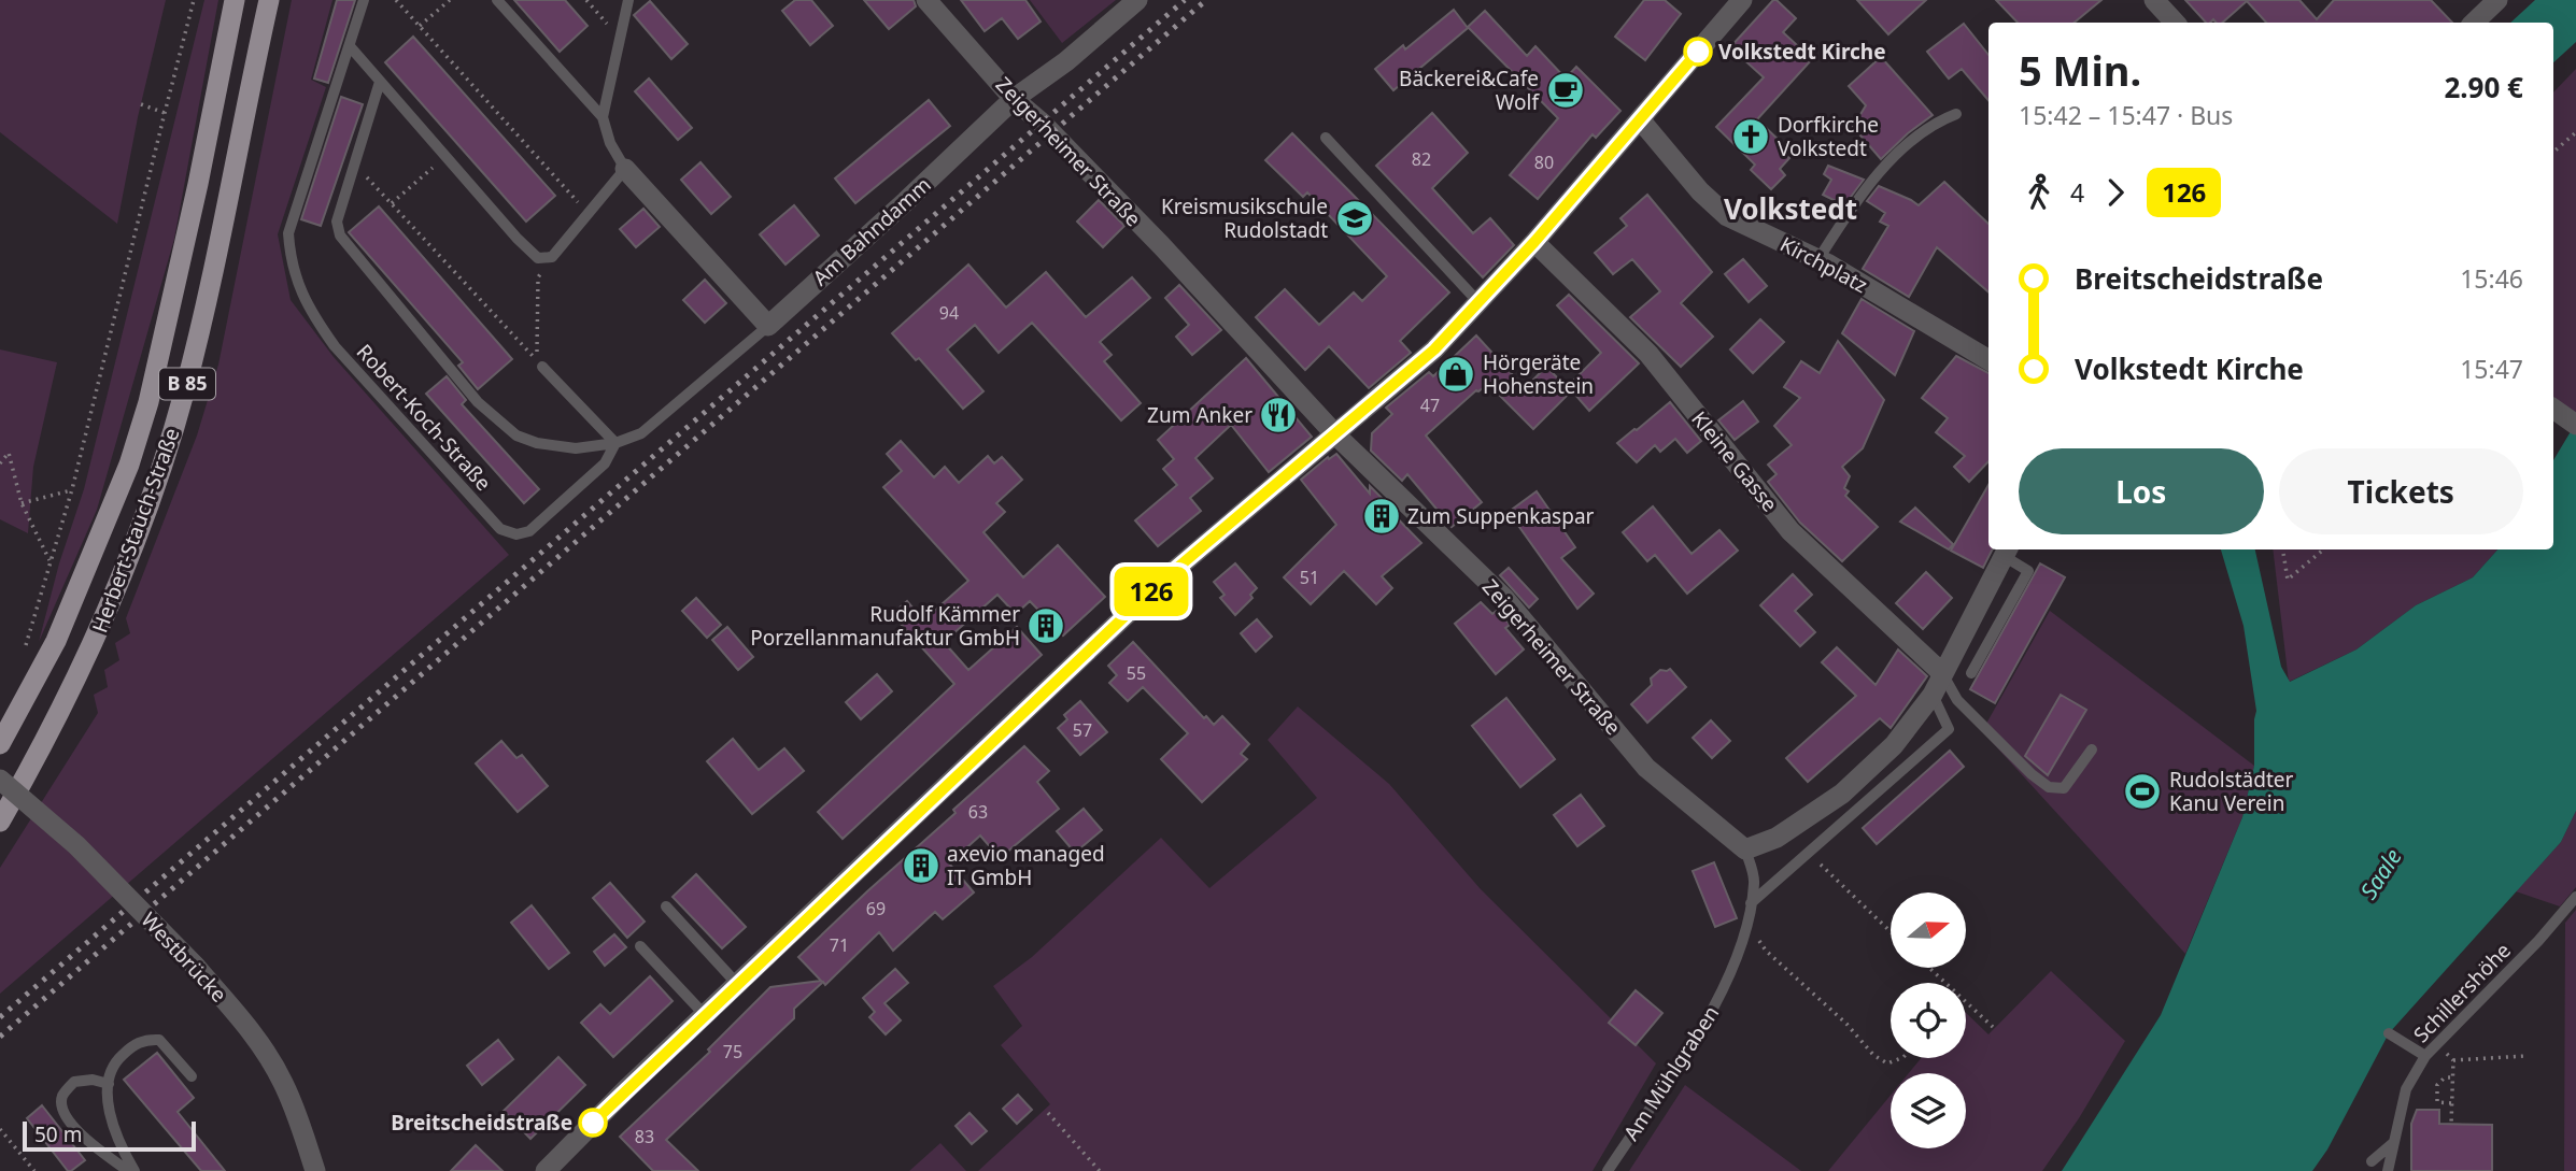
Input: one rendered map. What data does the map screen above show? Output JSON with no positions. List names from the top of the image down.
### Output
{
  "streets": {
    "main road": ["B 85", "Herbert-Stauch-Straße"],
    "street": [
      "Zeigerheimer Straße",
      "Am Bahndamm",
      "Kirchplatz",
      "Kleine Gasse",
      "Westbrücke"
    ],
    "lane": ["Robert-Koch-Straße", "Schillershöhe", "Am Mühlgraben"]
  },
  "crossings": [
    ["Zeigerheimer Straße", "Am Bahndamm"],
    ["Zeigerheimer Straße", "Am Mühlgraben"],
    ["Am Bahndamm", "Robert-Koch-Straße"]
  ],
  "districts": ["Volkstedt"],
  "water": ["Saale"],
  "places": {
    "other": ["Volkstedt Kirche", "Breitscheidstraße"],
    "cafe": ["Bäckerei&Cafe Wolf"],
    "church": ["Dorfkirche Volkstedt"],
    "school or university": ["Kreismusikschule Rudolstadt"],
    "shop": ["Hörgeräte Hohenstein"],
    "restaurant": ["Zum Anker"],
    "building": ["Zum Suppenkaspar", "Rudolf Kämmer Porzellanmanufaktur GmbH", "axevio managed IT GmbH"],
    "sports": ["Rudolstädter Kanu Verein"]
  },
  "lines": ["bus line 126"],
  "house_numbers": [
    "82",
    "80",
    "94",
    "47",
    "51",
    "55",
    "57",
    "63",
    "69",
    "71",
    "75",
    "83"
  ],
  "scale_bar": "50 m",
  "north": "right",
  "page": {
    "on_map": "126",
    "heading": ["5 Min.", "15:42 – 15:47 · Bus", "2.90 €"],
    "legs": ["4", "126"],
    "list": [
      {
        "name": "Breitscheidstraße",
        "value": "15:46"
      },
      {
        "name": "Volkstedt Kirche",
        "value": "15:47"
      }
    ],
    "buttons": ["Los", "Tickets"],
    "scale": "50 m"
  }
}
